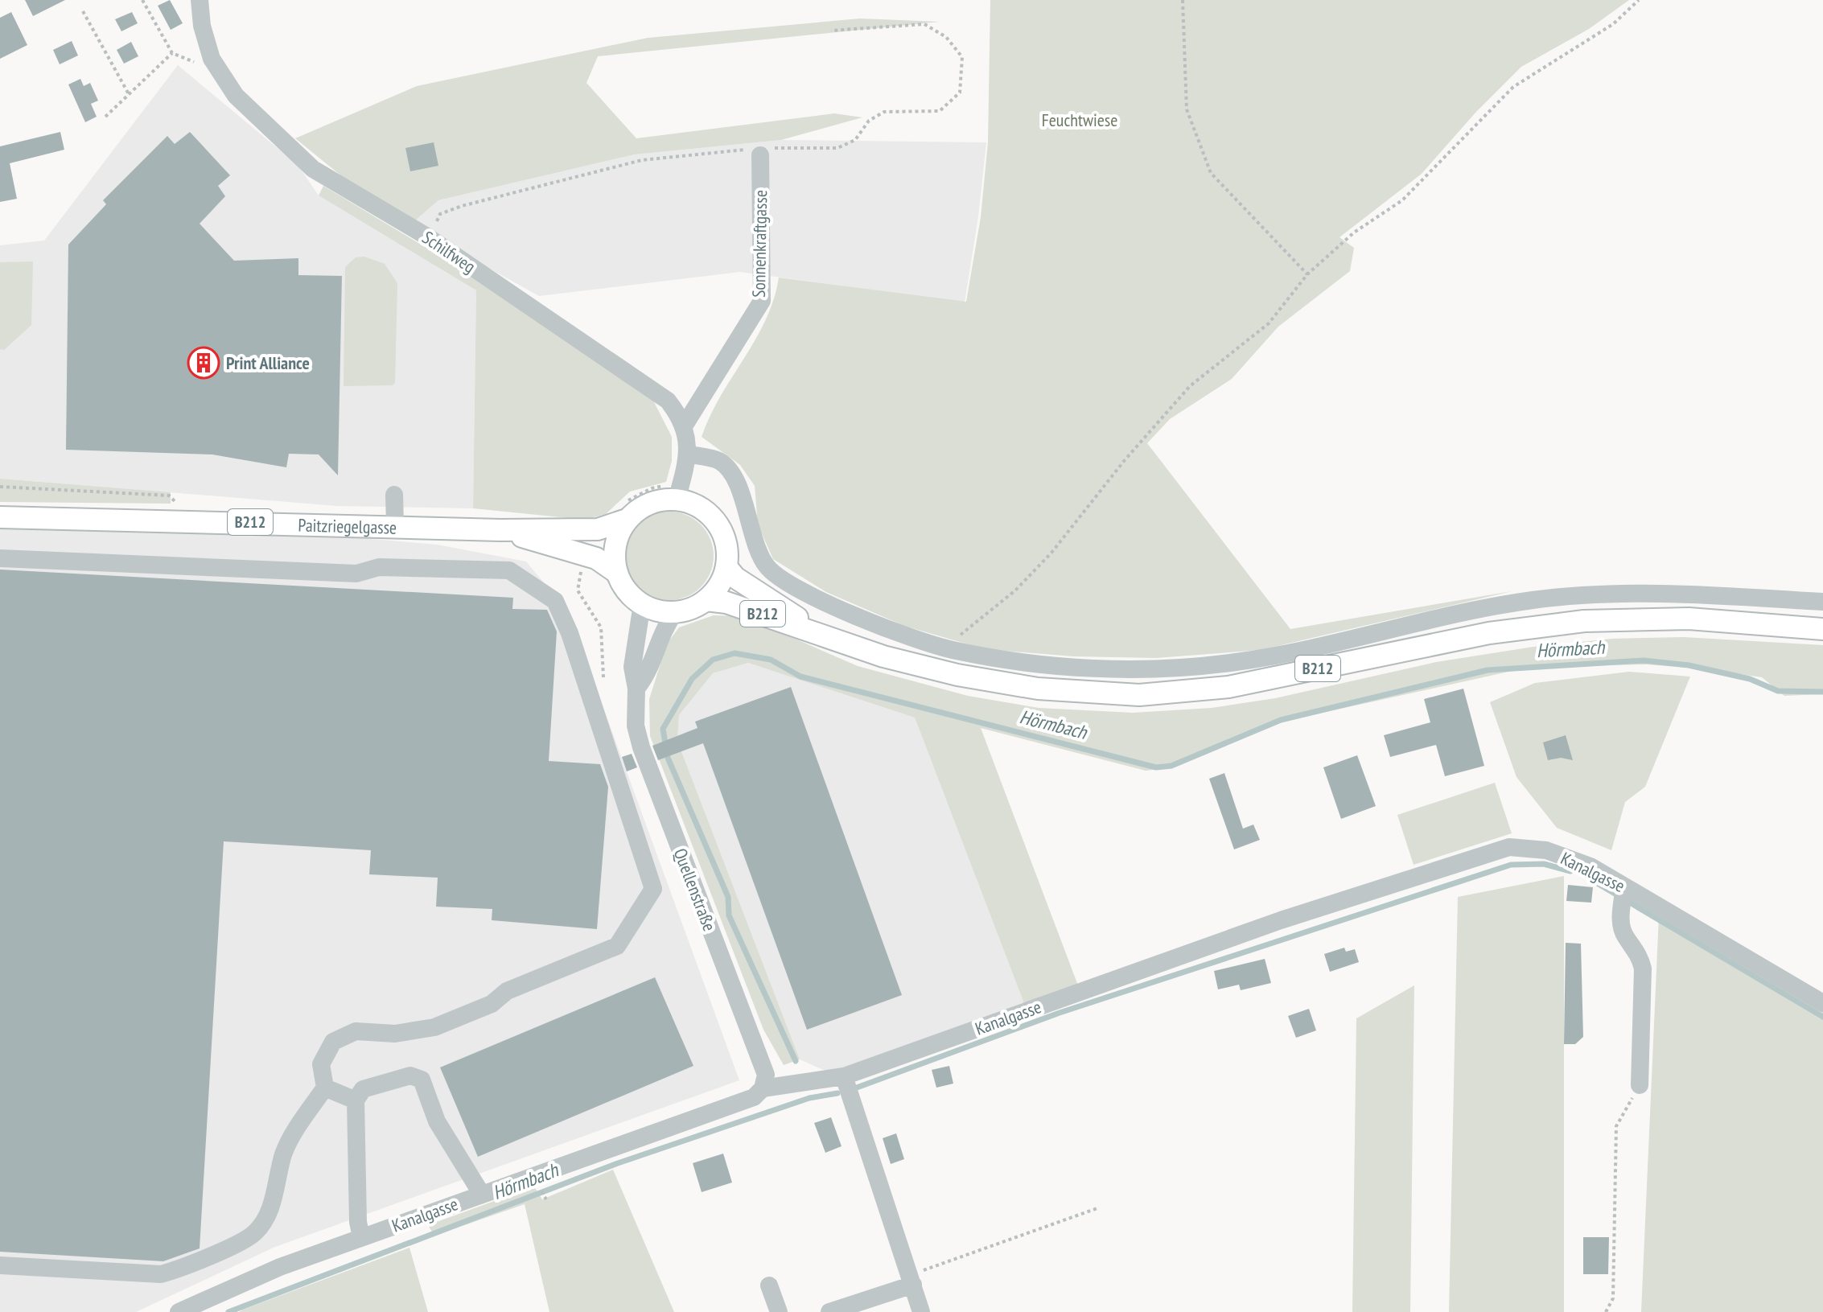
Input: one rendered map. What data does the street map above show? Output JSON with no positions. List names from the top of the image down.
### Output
{
  "streets": {
    "main road": ["B212", "Paitzriegelgasse"],
    "street": [
      "Sonnenkraftgasse",
      "Schilfweg",
      "Kanalgasse",
      "Quellenstraße"
    ]
  },
  "crossings": [
    ["Sonnenkraftgasse", "Schilfweg"],
    ["Schilfweg", "B212"],
    ["Schilfweg", "Paitzriegelgasse"],
    ["Schilfweg", "Quellenstraße"],
    ["B212", "Paitzriegelgasse"],
    ["B212", "Quellenstraße"],
    ["Paitzriegelgasse", "Quellenstraße"],
    ["Kanalgasse", "Quellenstraße"]
  ],
  "water": ["Hörmbach"],
  "parks": ["Feuchtwiese"],
  "places": {
    "building": ["Print Alliance"]
  }
}
